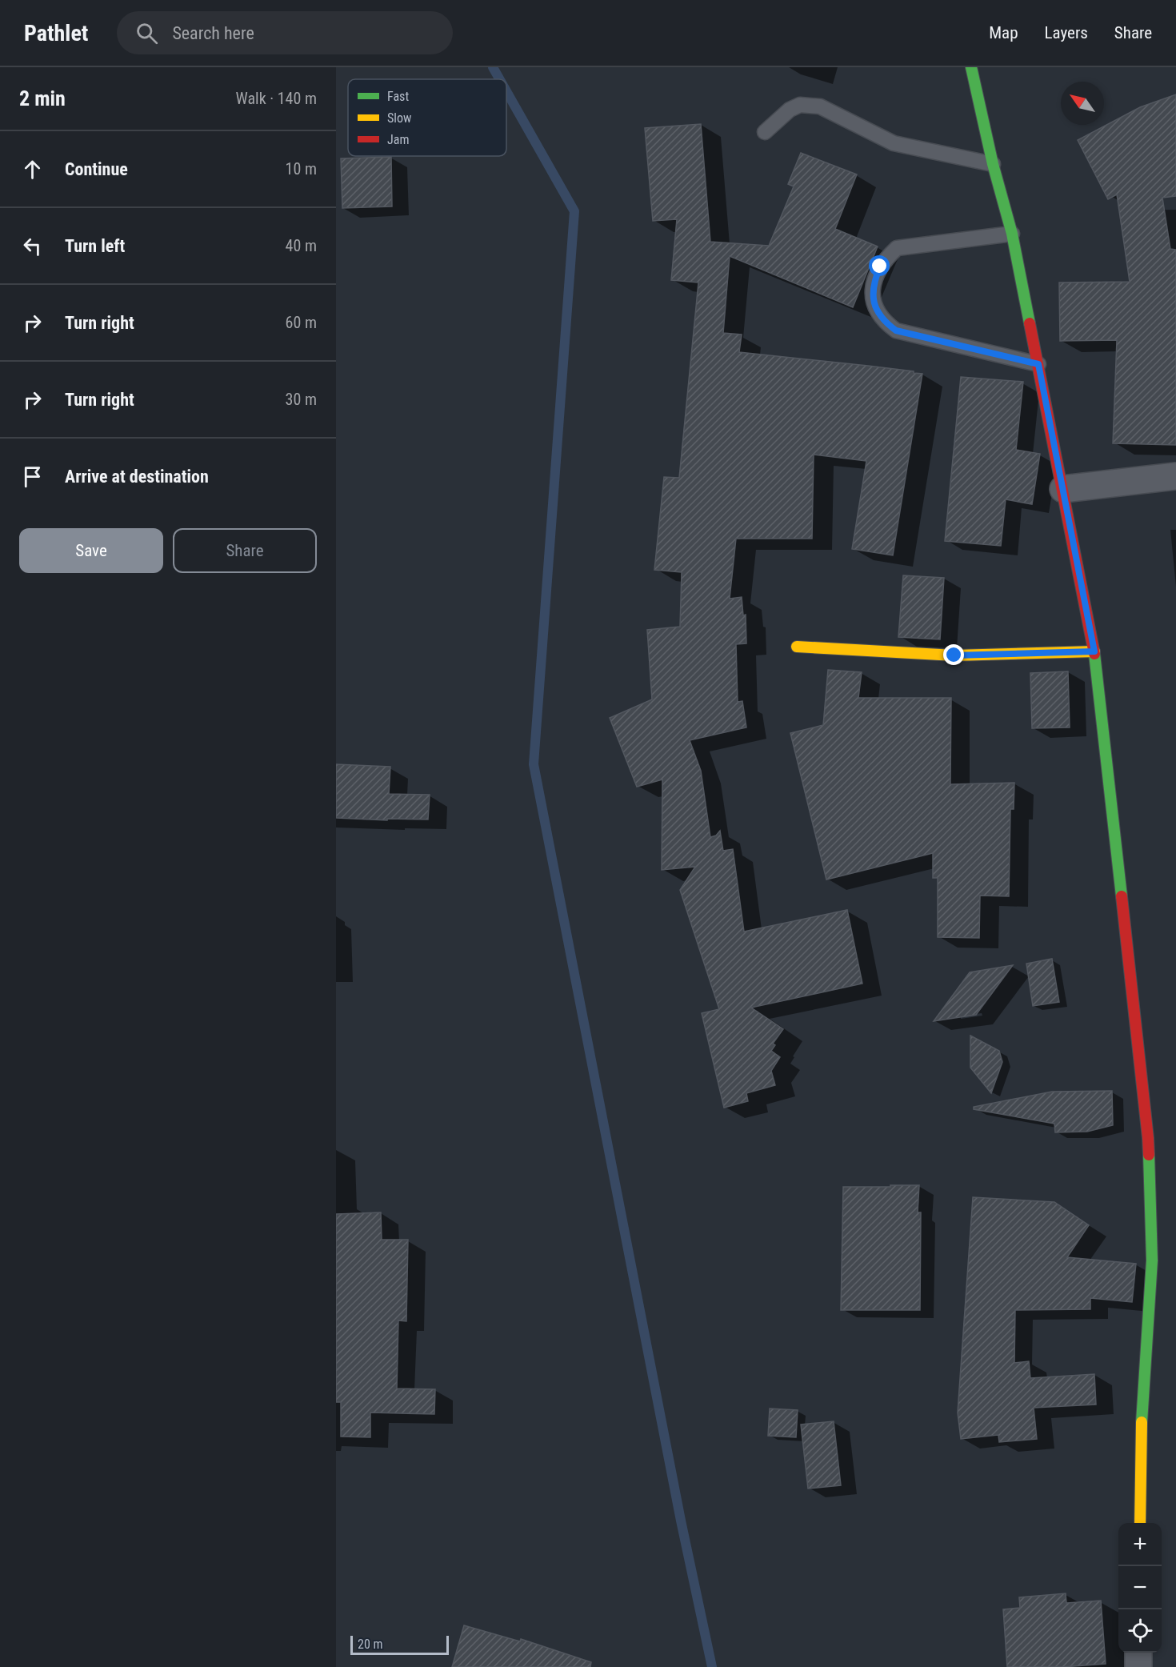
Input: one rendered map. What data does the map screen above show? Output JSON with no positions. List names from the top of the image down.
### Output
{
  "legend": ["Fast", "Slow", "Jam"],
  "scale_bar": "20 m",
  "north": "top left",
  "page": {
    "header": "Pathlet",
    "search": "Search here",
    "nav": ["Map", "Layers", "Share"],
    "heading": ["2 min", "Walk · 140 m"],
    "list": [
      ["Continue", "10 m"],
      ["Turn left", "40 m"],
      ["Turn right", "60 m"],
      ["Turn right", "30 m"],
      "Arrive at destination"
    ],
    "buttons": ["Save", "Share"],
    "map_buttons": ["+", "−"],
    "scale": "20 m"
  }
}
